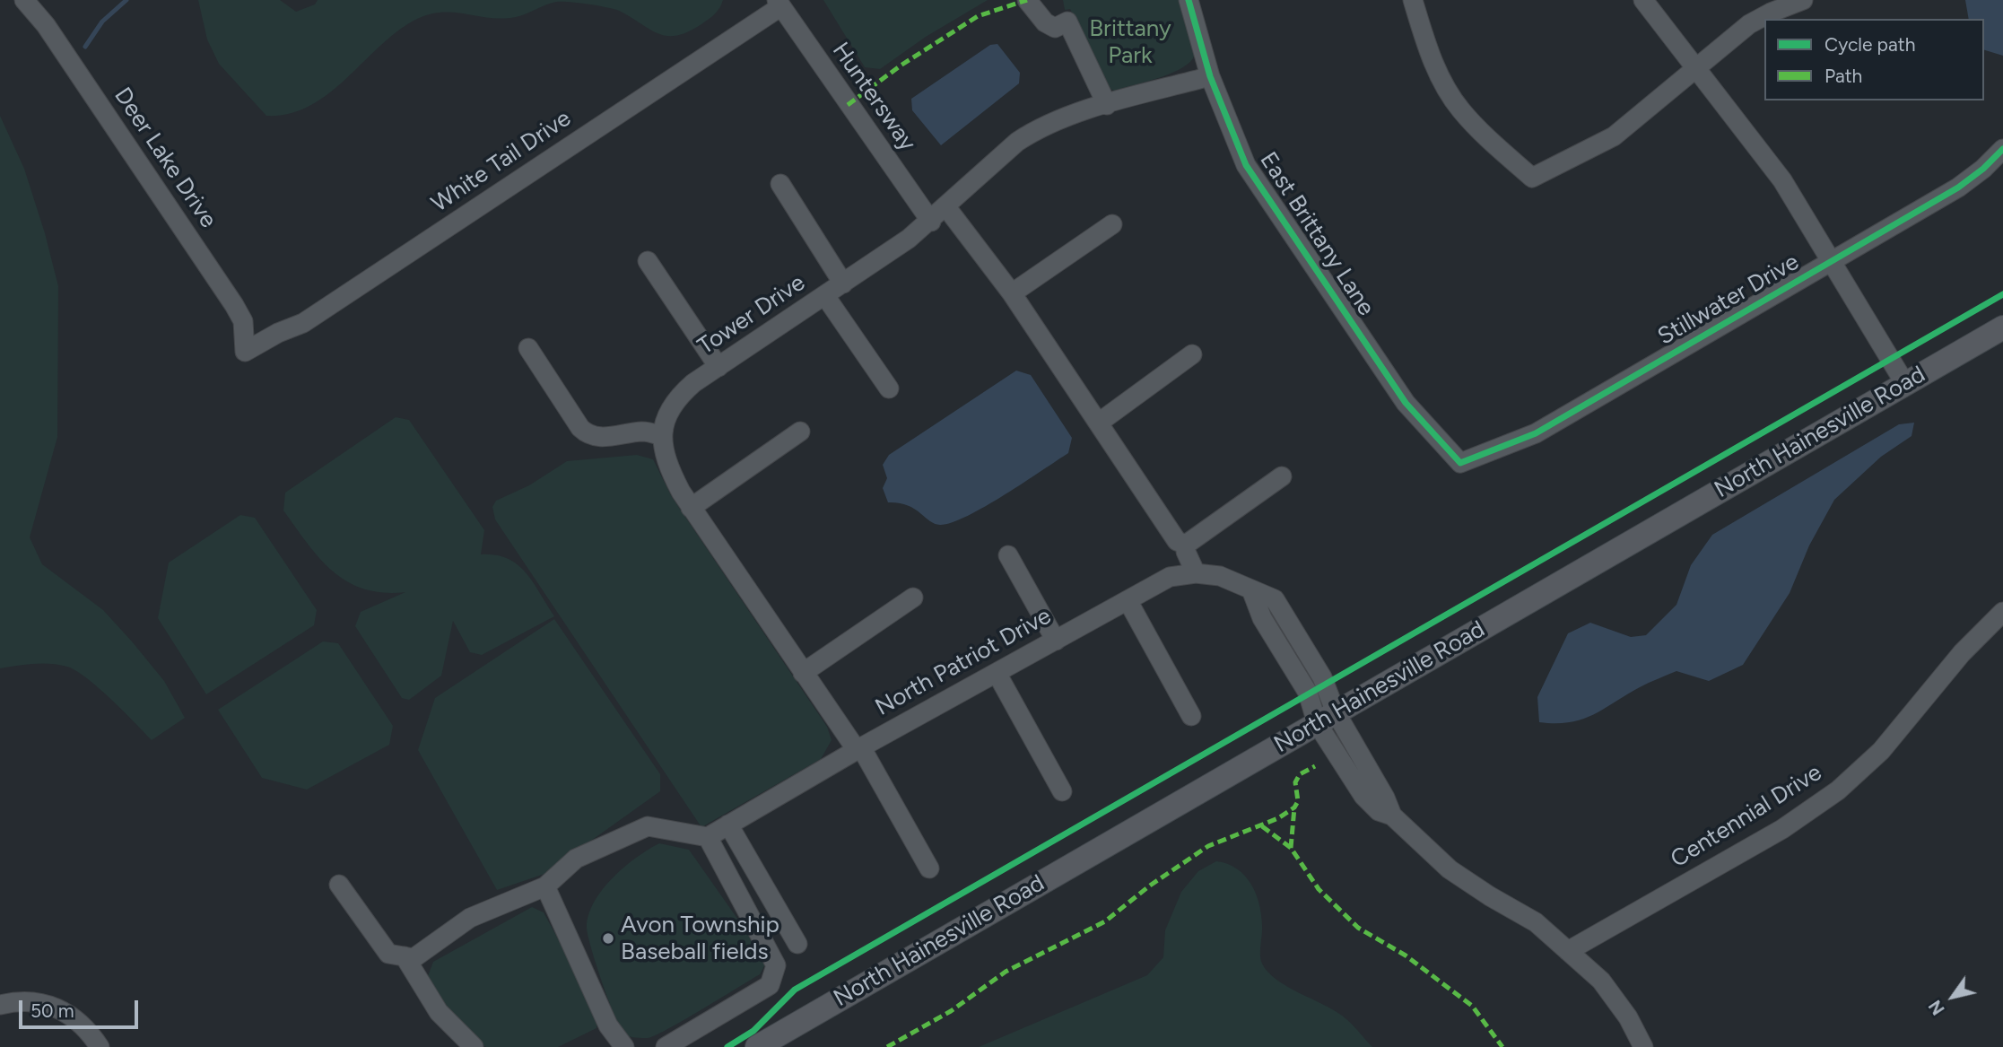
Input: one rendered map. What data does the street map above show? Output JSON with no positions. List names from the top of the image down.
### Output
{
  "streets": {
    "main road": ["North Hainesville Road"],
    "street": [
      "Huntersway",
      "Deer Lake Drive",
      "White Tail Drive",
      "East Brittany Lane",
      "Stillwater Drive",
      "Tower Drive",
      "North Patriot Drive",
      "Centennial Drive"
    ]
  },
  "crossings": [
    ["Huntersway", "White Tail Drive"],
    ["Huntersway", "Tower Drive"],
    ["Deer Lake Drive", "White Tail Drive"],
    ["East Brittany Lane", "Stillwater Drive"],
    ["East Brittany Lane", "Tower Drive"],
    ["Tower Drive", "North Patriot Drive"],
    ["North Hainesville Road", "North Patriot Drive"],
    ["North Patriot Drive", "Centennial Drive"]
  ],
  "parks": ["Brittany Park"],
  "places": ["Avon Township Baseball fields"],
  "legend": ["Cycle path", "Path"],
  "scale_bar": "50 m",
  "north": "bottom left"
}
